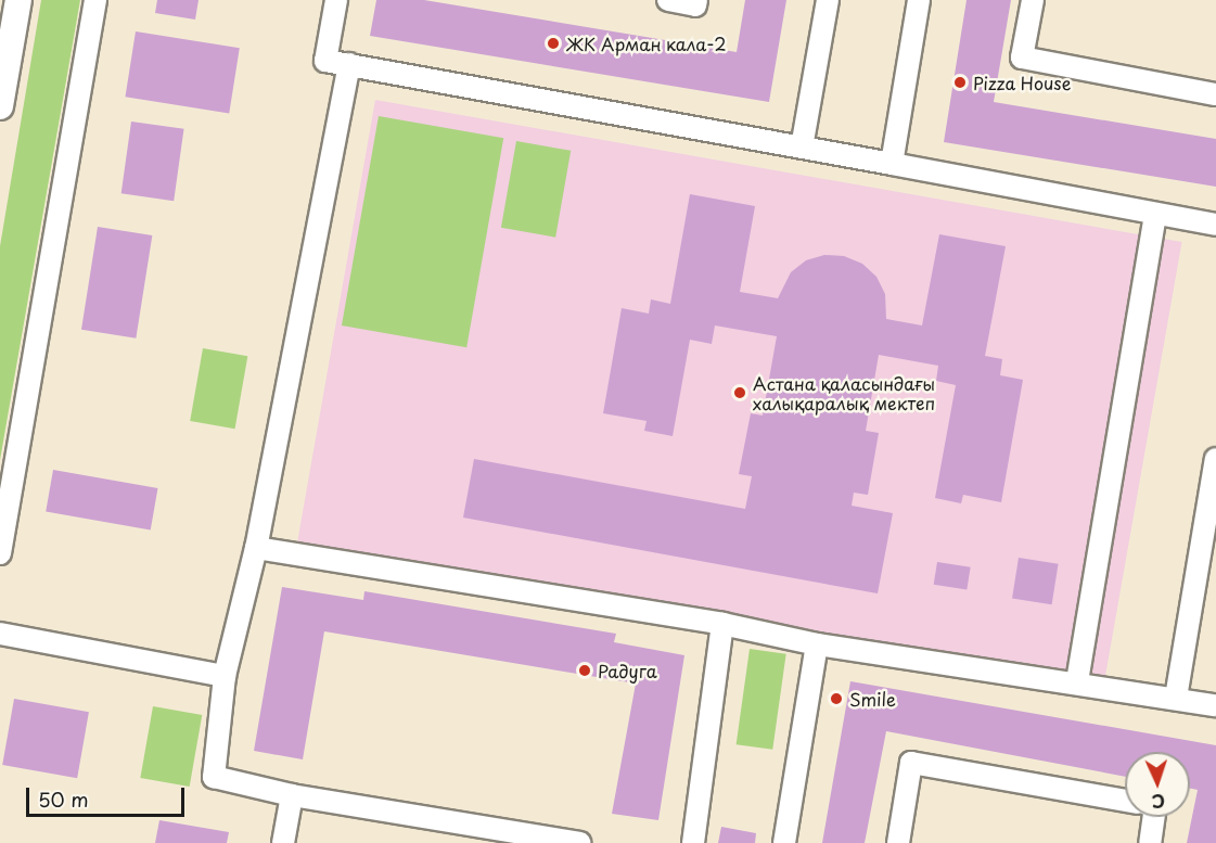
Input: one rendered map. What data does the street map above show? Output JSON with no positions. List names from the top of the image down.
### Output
{
  "places": [
    "ЖК Арман кала-2",
    "Pizza House",
    "Астана қаласындағы халықаралық мектеп",
    "Радуга",
    "Smile"
  ],
  "scale_bar": "50 m",
  "north": "bottom"
}
